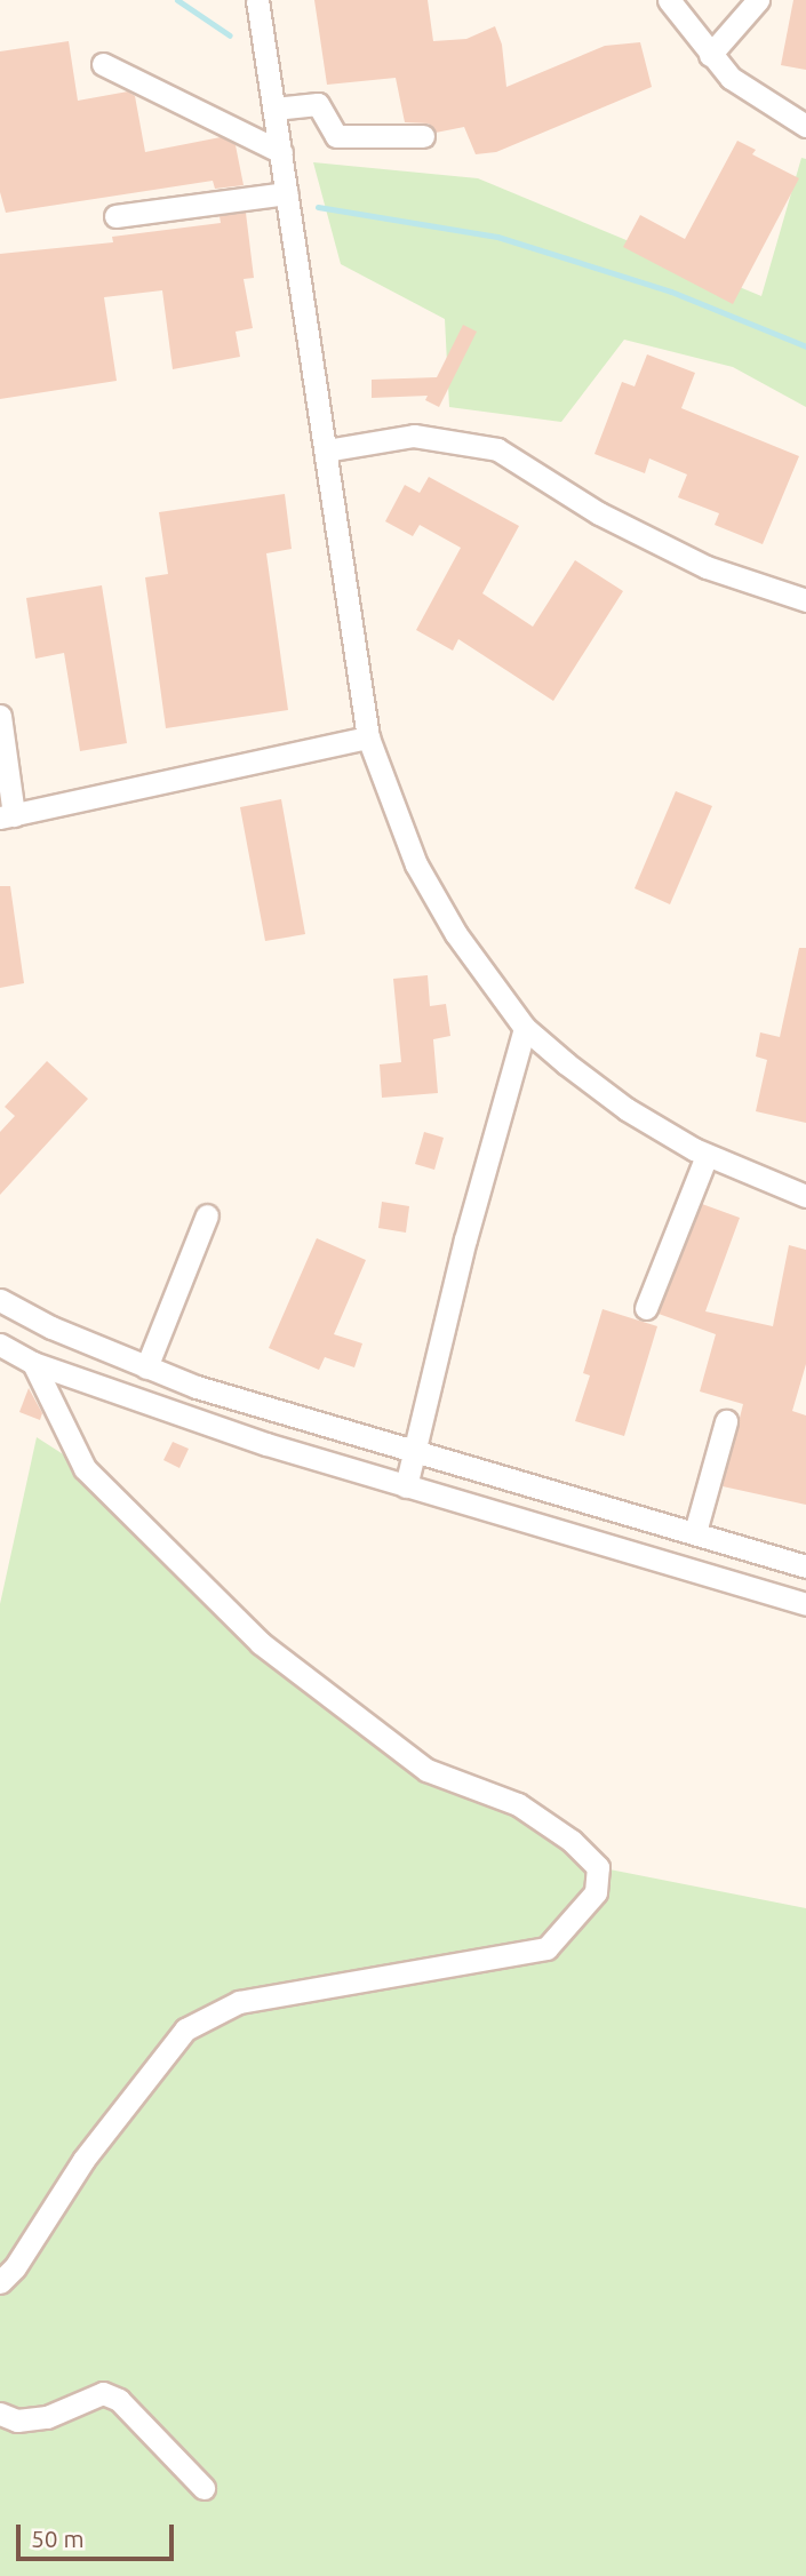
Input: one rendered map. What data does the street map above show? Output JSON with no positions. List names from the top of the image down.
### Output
{
  "scale_bar": "50 m"
}
